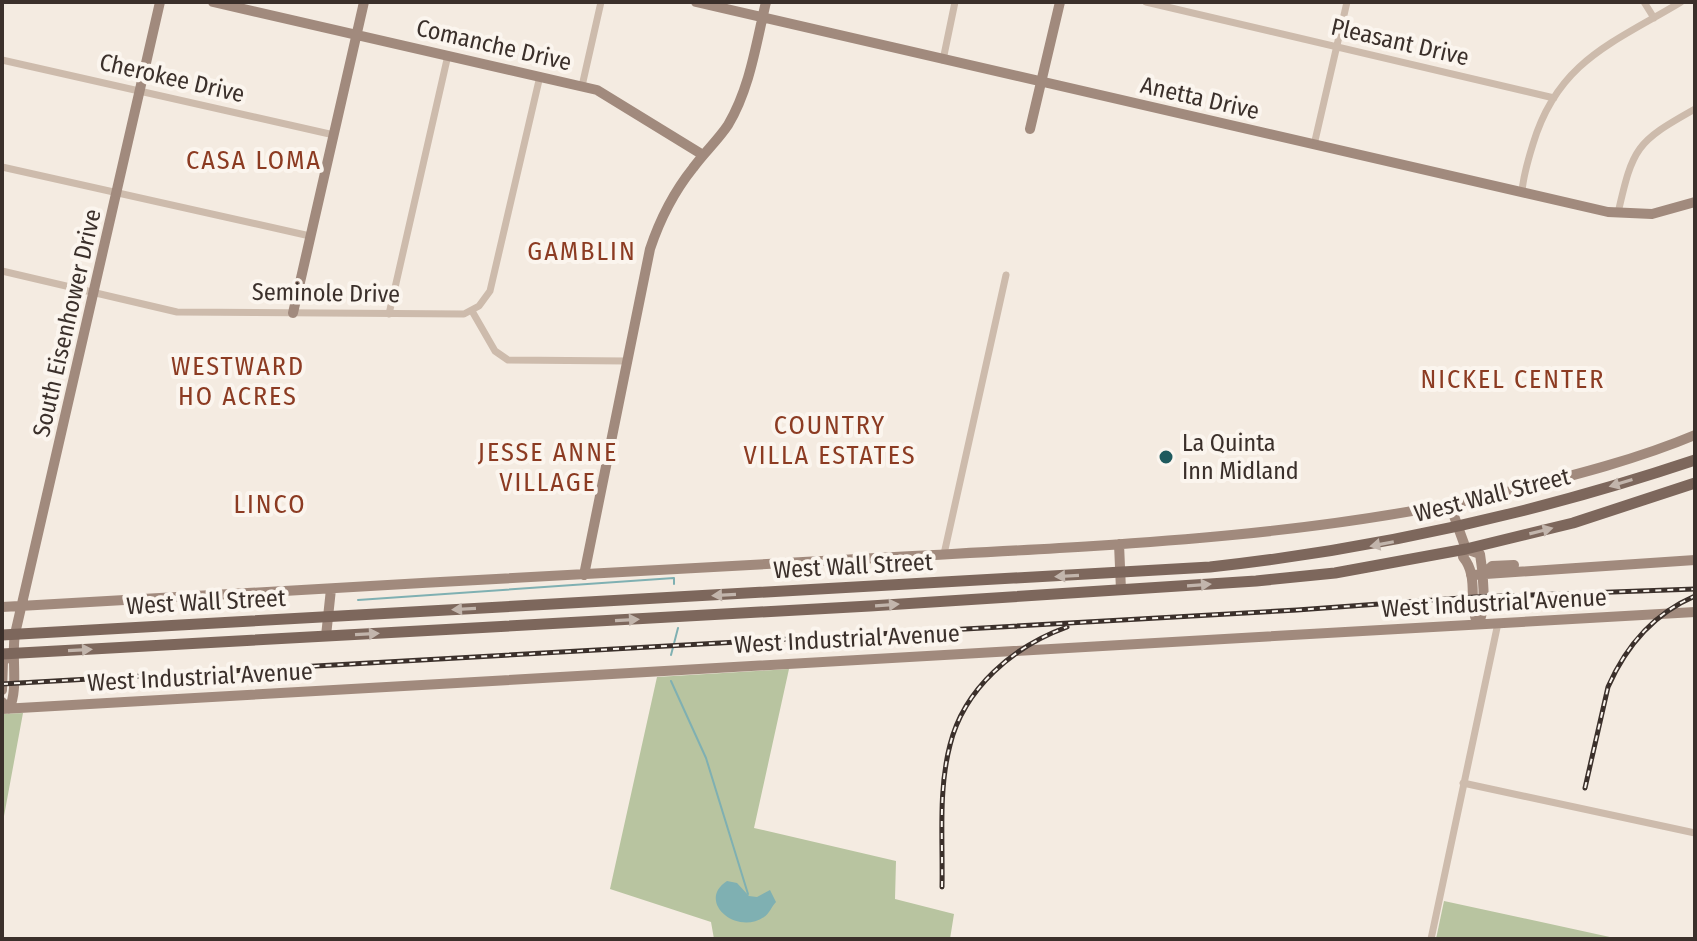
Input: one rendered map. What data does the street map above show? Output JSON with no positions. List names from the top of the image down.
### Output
{
  "streets": {
    "main road": ["West Wall Street"],
    "street": [
      "Pleasant Drive",
      "Comanche Drive",
      "Cherokee Drive",
      "Anetta Drive",
      "Seminole Drive",
      "South Eisenhower Drive",
      "West Industrial Avenue"
    ]
  },
  "crossings": [
    ["Cherokee Drive", "South Eisenhower Drive"],
    ["Seminole Drive", "South Eisenhower Drive"],
    ["South Eisenhower Drive", "West Wall Street"],
    ["South Eisenhower Drive", "West Industrial Avenue"]
  ],
  "districts": [
    "CASA LOMA",
    "GAMBLIN",
    "WESTWARD HO ACRES",
    "NICKEL CENTER",
    "COUNTRY VILLA ESTATES",
    "JESSE ANNE VILLAGE",
    "LINCO"
  ],
  "places": ["La Quinta Inn Midland"]
}
